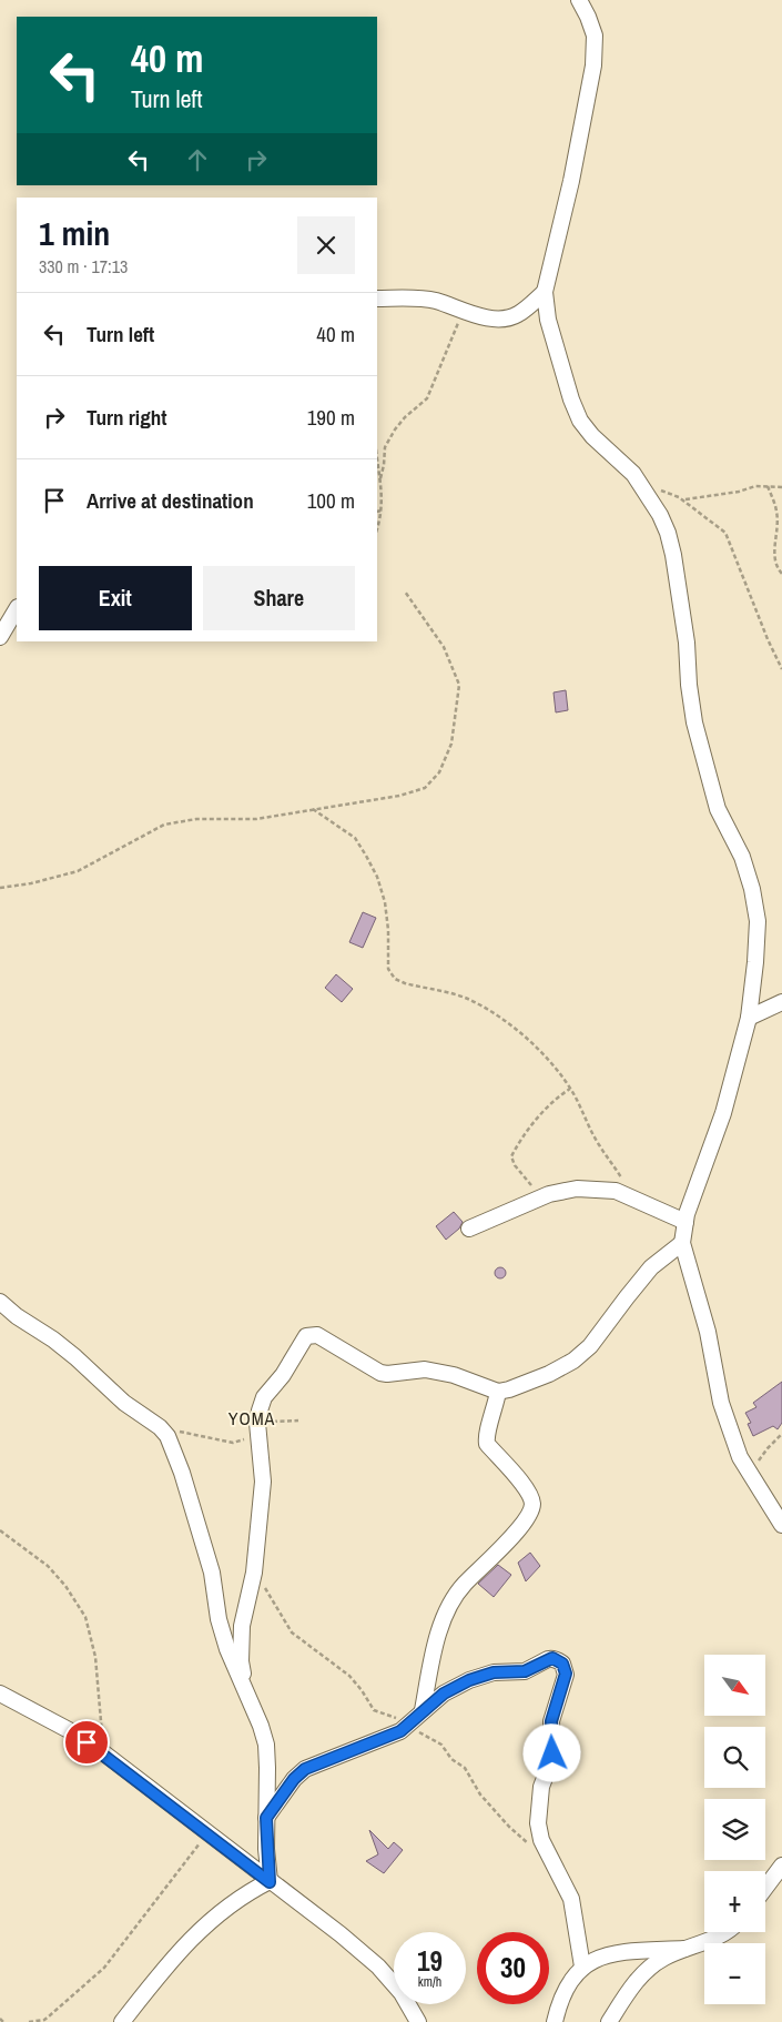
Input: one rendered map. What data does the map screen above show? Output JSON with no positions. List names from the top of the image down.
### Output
{
  "districts": ["YOMA"],
  "north": "bottom right",
  "page": {
    "turn": ["40 m", "Turn left"],
    "heading": ["1 min", "330 m · 17:13"],
    "list": [
      {
        "name": "Turn left",
        "value": "40 m"
      },
      {
        "name": "Turn right",
        "value": "190 m"
      },
      {
        "name": "Arrive at destination",
        "value": "100 m"
      }
    ],
    "buttons": ["Exit", "Share"],
    "map_buttons": ["+", "−"],
    "speed": "19 km/h",
    "limit": "30"
  }
}
